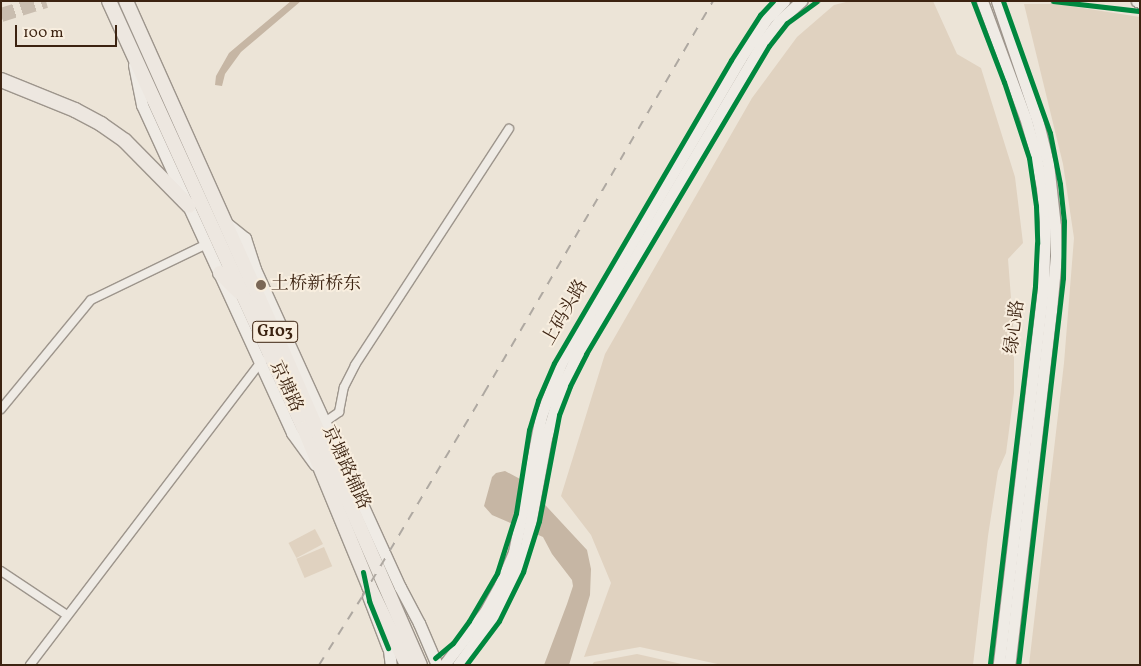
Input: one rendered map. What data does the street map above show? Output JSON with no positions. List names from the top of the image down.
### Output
{
  "streets": {
    "highway": ["G103", "京塘路"],
    "main road": ["上码头路", "绿心路", "京塘路辅路"]
  },
  "crossings": [
    ["京塘路", "京塘路辅路"]
  ],
  "places": ["土桥新桥东"],
  "scale_bar": "100 m"
}
